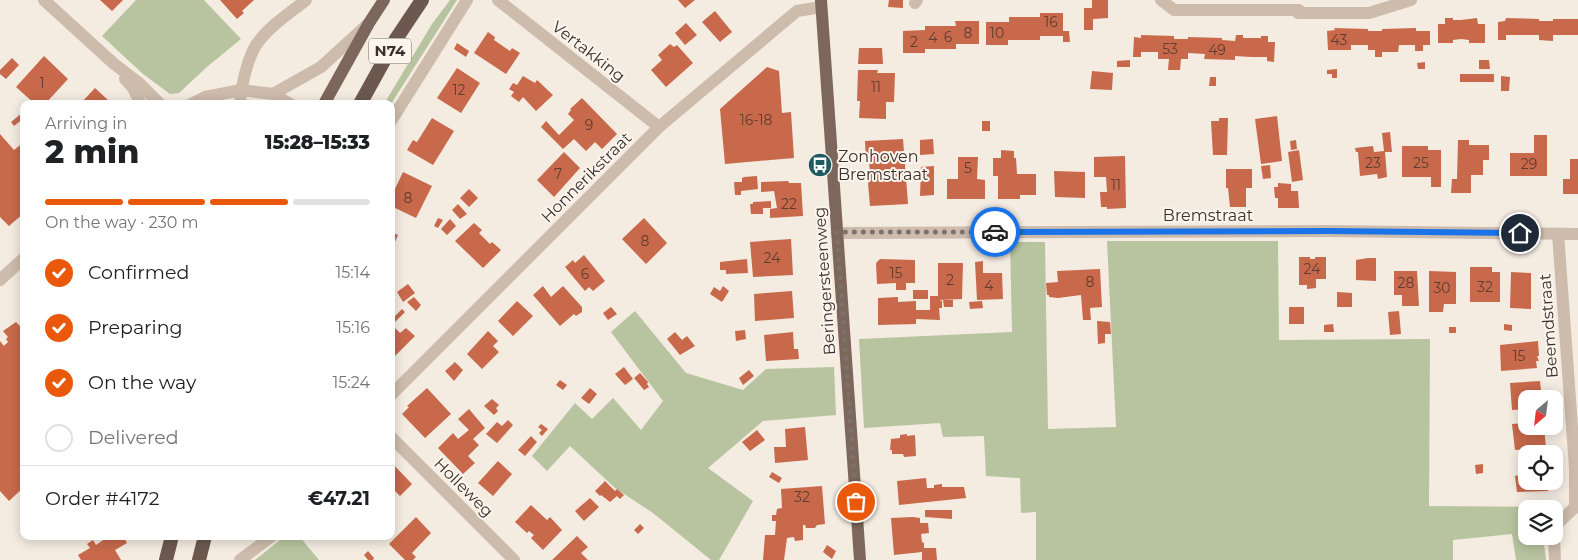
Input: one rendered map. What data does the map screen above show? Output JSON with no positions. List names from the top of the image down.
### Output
{
  "streets": {
    "highway": ["N74"],
    "main road": ["Beringersteenweg"],
    "street": [
      "Vertakking",
      "Honnerikstraat",
      "Bremstraat",
      "Beemdstraat",
      "Holleweg"
    ]
  },
  "crossings": [
    ["Vertakking", "Honnerikstraat"],
    ["Honnerikstraat", "Beringersteenweg"],
    ["Bremstraat", "Beringersteenweg"],
    ["Bremstraat", "Beemdstraat"]
  ],
  "places": {
    "bus stop": ["Zonhoven Bremstraat"]
  },
  "house_numbers": [
    "16",
    "8",
    "10",
    "6",
    "4",
    "43",
    "2",
    "53",
    "49",
    "1",
    "11",
    "12",
    "16-18",
    "9",
    "23",
    "25",
    "29",
    "5",
    "7",
    "11",
    "8",
    "22",
    "8",
    "24",
    "24",
    "15",
    "6",
    "2",
    "8",
    "28",
    "4",
    "32",
    "30",
    "15",
    "32"
  ],
  "north": "bottom left",
  "page": {
    "heading": ["2 min", "Arriving in", "15:28–15:33"],
    "panel": ["Order #4172", "€47.21"],
    "bar": "On the way · 230 m",
    "list": [
      ["Confirmed", "15:14"],
      ["Preparing", "15:16"],
      ["On the way", "15:24"],
      "Delivered"
    ]
  }
}
